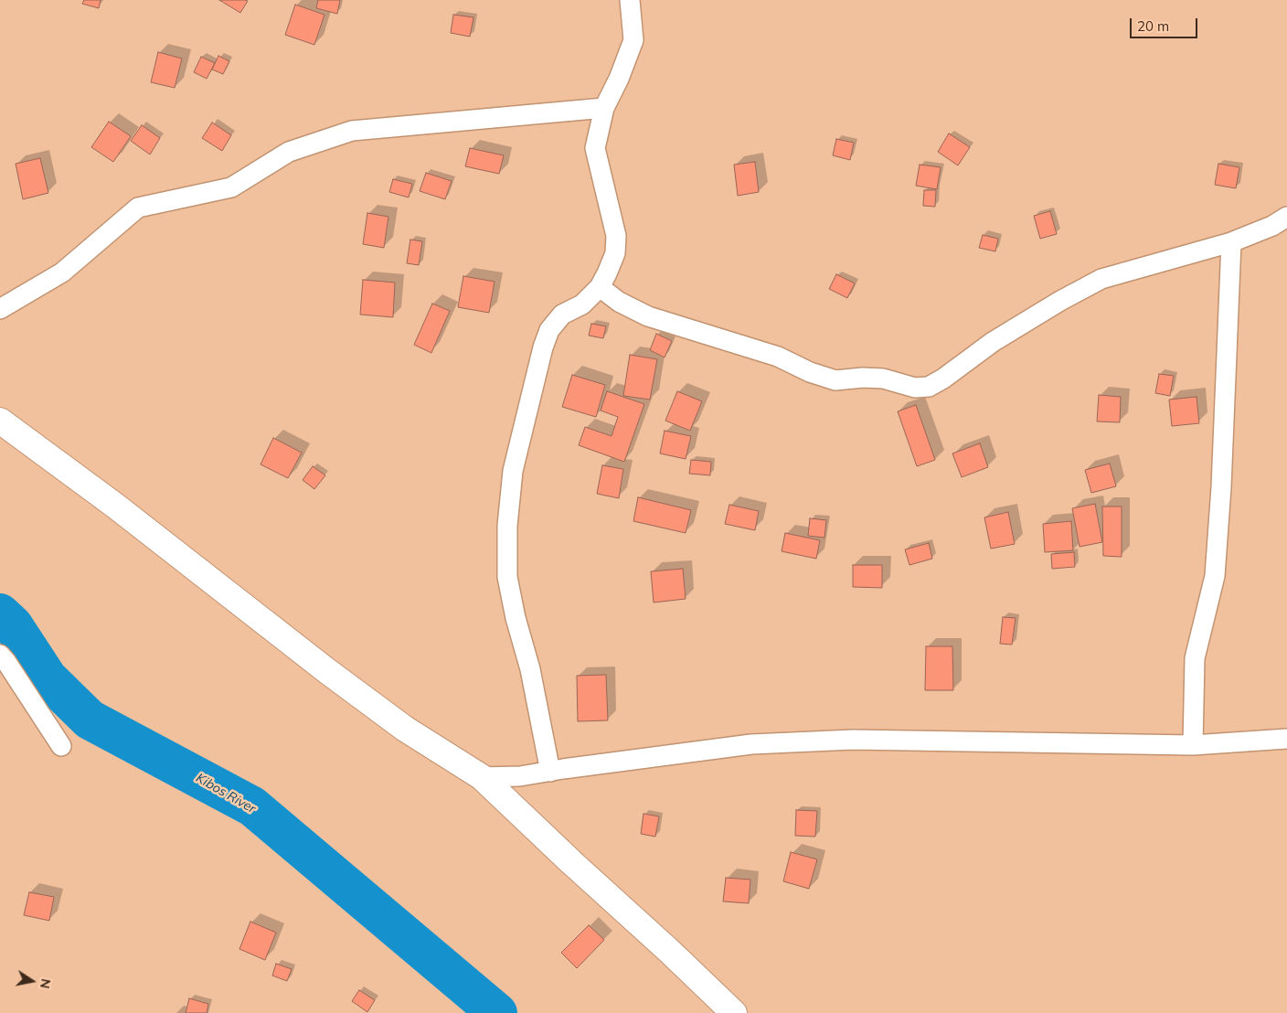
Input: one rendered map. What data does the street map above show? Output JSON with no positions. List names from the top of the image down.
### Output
{
  "water": ["Kibos River"],
  "scale_bar": "20 m",
  "north": "right"
}
